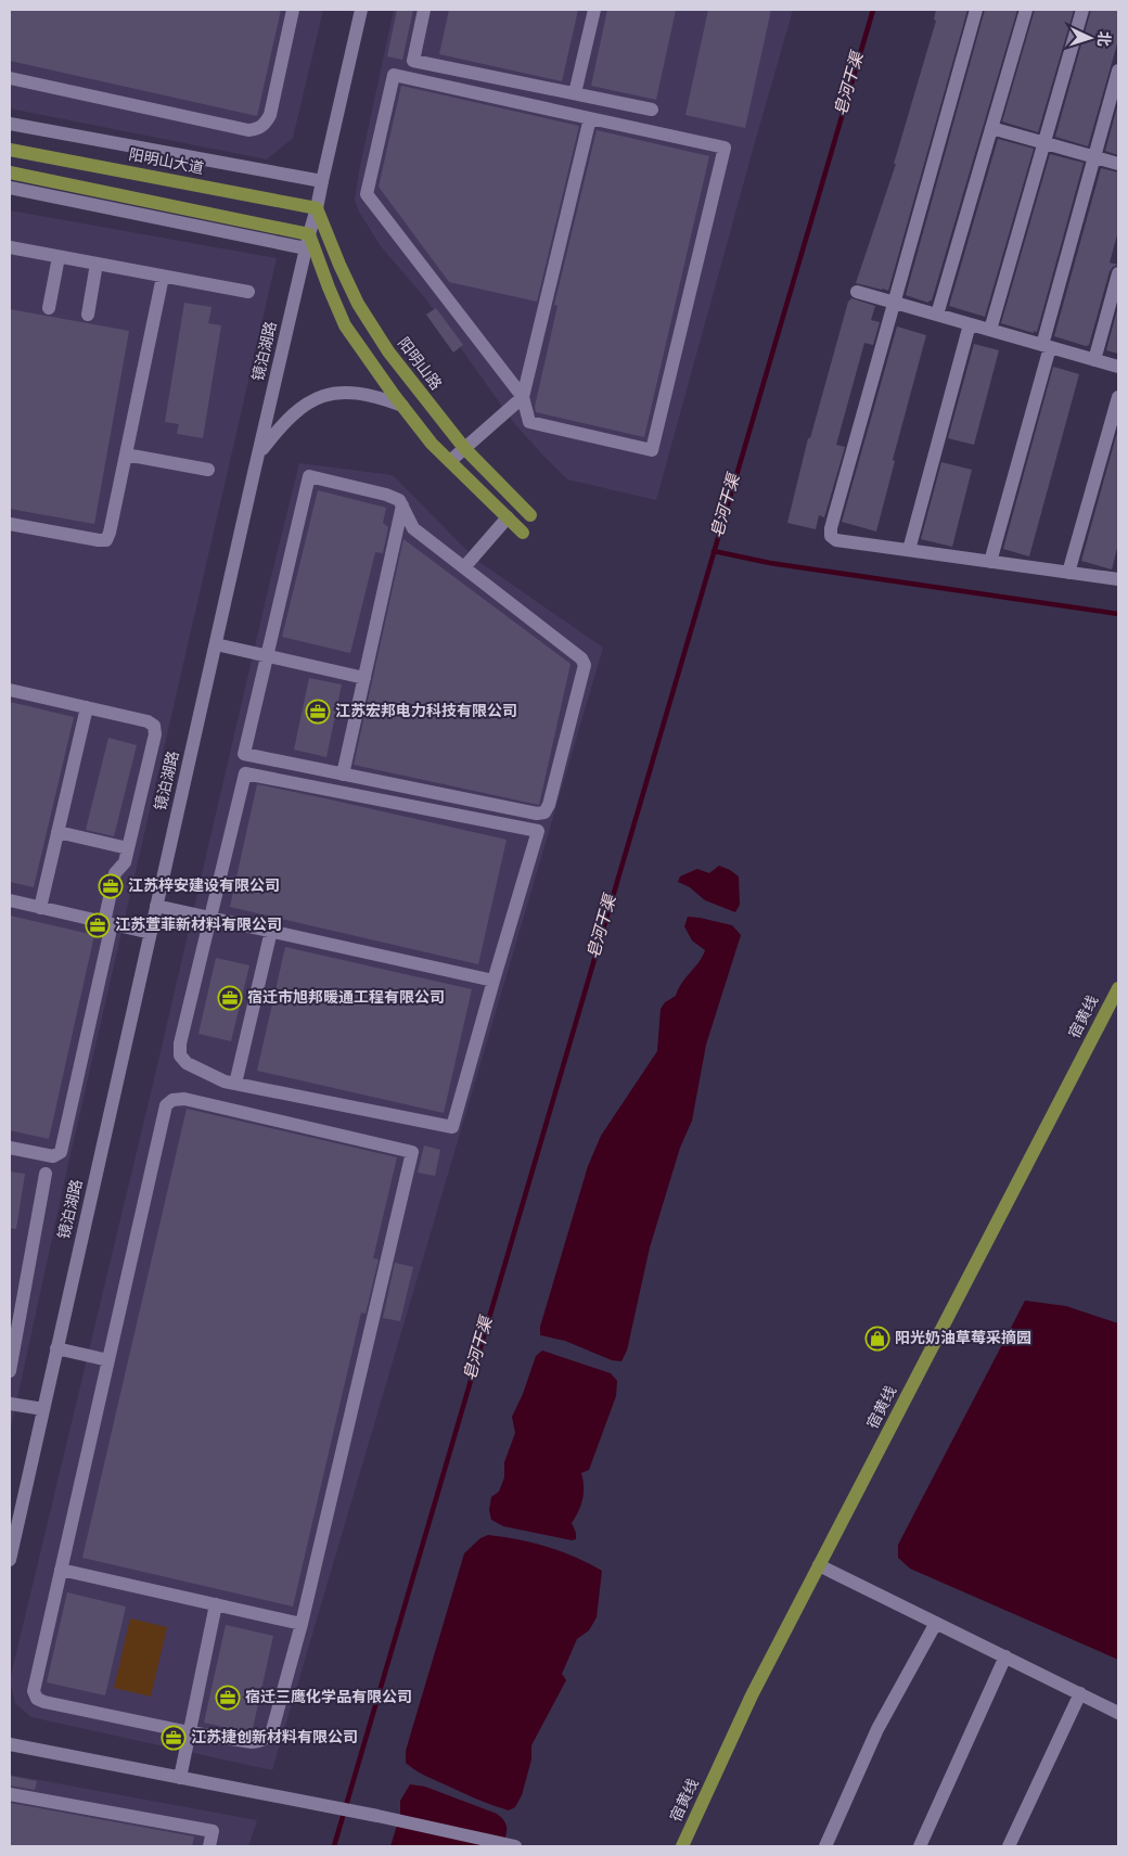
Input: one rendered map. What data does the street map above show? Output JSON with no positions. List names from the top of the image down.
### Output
{
  "streets": {
    "main road": ["阳明山大道", "阳明山路", "宿黄线"],
    "street": ["镜泊湖路"]
  },
  "crossings": [
    ["阳明山大道", "镜泊湖路"],
    ["阳明山大道", "阳明山路"],
    ["镜泊湖路", "阳明山路"]
  ],
  "water": ["皂河干渠"],
  "places": {
    "office": [
      "江苏宏邦电力科技有限公司",
      "江苏梓安建设有限公司",
      "江苏萱菲新材料有限公司",
      "宿迁市旭邦暖通工程有限公司",
      "宿迁三鹰化学品有限公司",
      "江苏捷创新材料有限公司"
    ],
    "shop": ["阳光奶油草莓采摘园"]
  },
  "north": "right"
}
